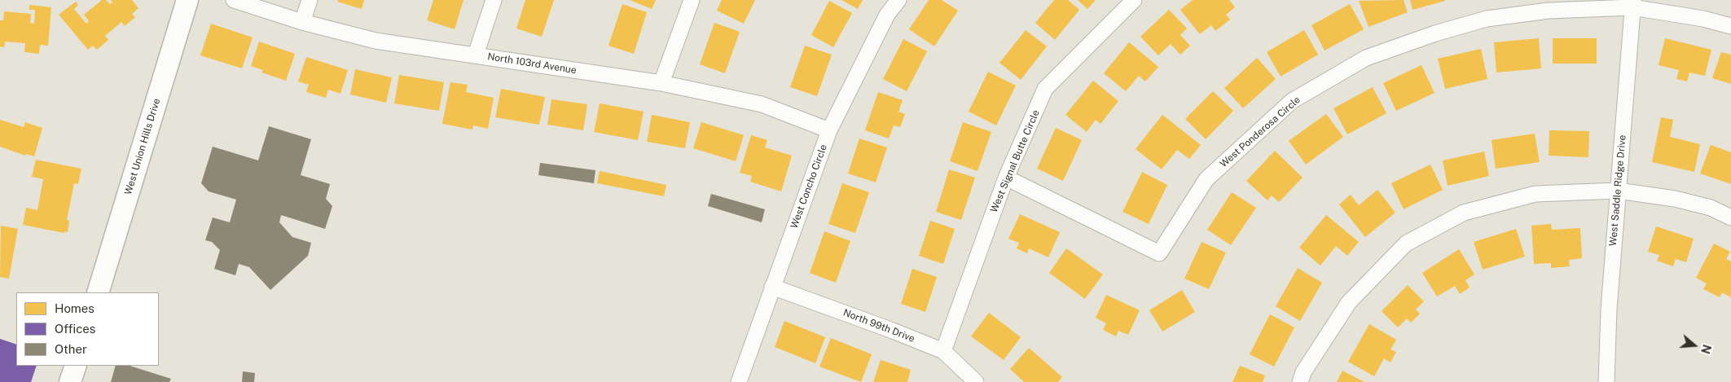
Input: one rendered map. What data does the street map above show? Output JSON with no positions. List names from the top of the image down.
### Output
{
  "streets": {
    "main road": ["West Union Hills Drive"],
    "street": [
      "North 103rd Avenue",
      "West Ponderosa Circle",
      "West Signal Butte Circle",
      "West Concho Circle",
      "West Saddle Ridge Drive",
      "North 99th Drive"
    ]
  },
  "crossings": [
    ["North 103rd Avenue", "West Concho Circle"],
    ["West Ponderosa Circle", "West Signal Butte Circle"],
    ["West Ponderosa Circle", "West Saddle Ridge Drive"],
    ["West Signal Butte Circle", "North 99th Drive"],
    ["West Concho Circle", "North 99th Drive"]
  ],
  "legend": ["Homes", "Offices", "Other"],
  "north": "right"
}
